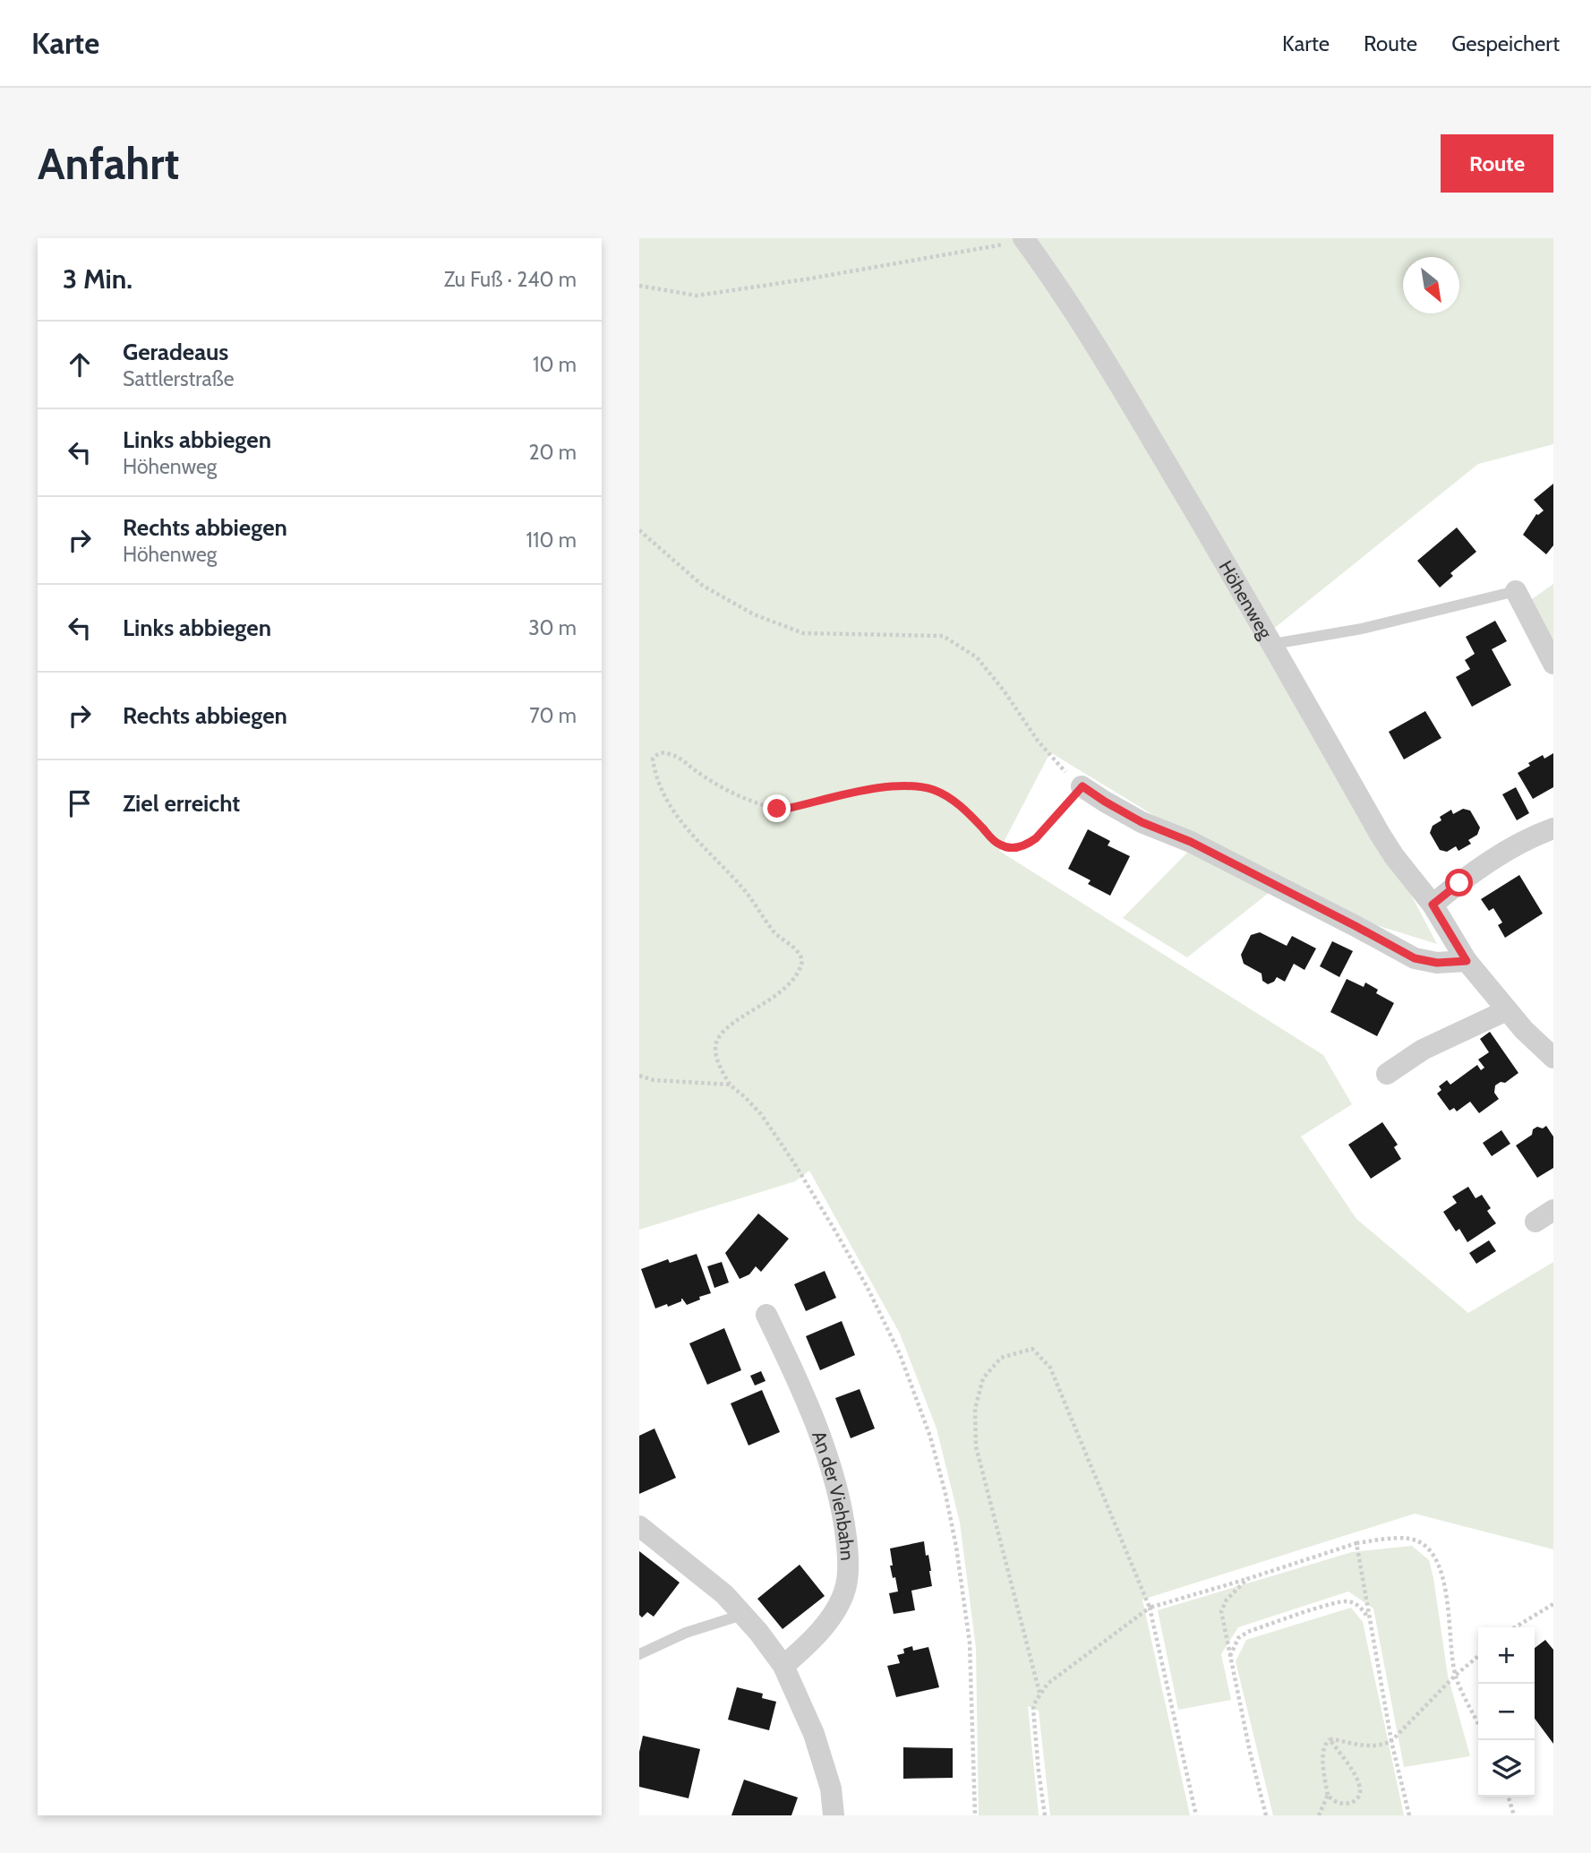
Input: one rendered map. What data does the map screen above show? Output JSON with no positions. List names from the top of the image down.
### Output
{
  "streets": {
    "street": ["Höhenweg", "An der Viehbahn"]
  },
  "north": "bottom right",
  "page": {
    "header": "Karte",
    "nav": ["Karte", "Route", "Gespeichert"],
    "buttons": "Route",
    "title": "Anfahrt",
    "heading": ["3 Min.", "Zu Fuß · 240 m"],
    "list": [
      ["Geradeaus", "Sattlerstraße", "10 m"],
      ["Links abbiegen", "Höhenweg", "20 m"],
      ["Rechts abbiegen", "Höhenweg", "110 m"],
      ["Links abbiegen", "30 m"],
      ["Rechts abbiegen", "70 m"],
      "Ziel erreicht"
    ],
    "map_buttons": ["+", "−"]
  }
}
